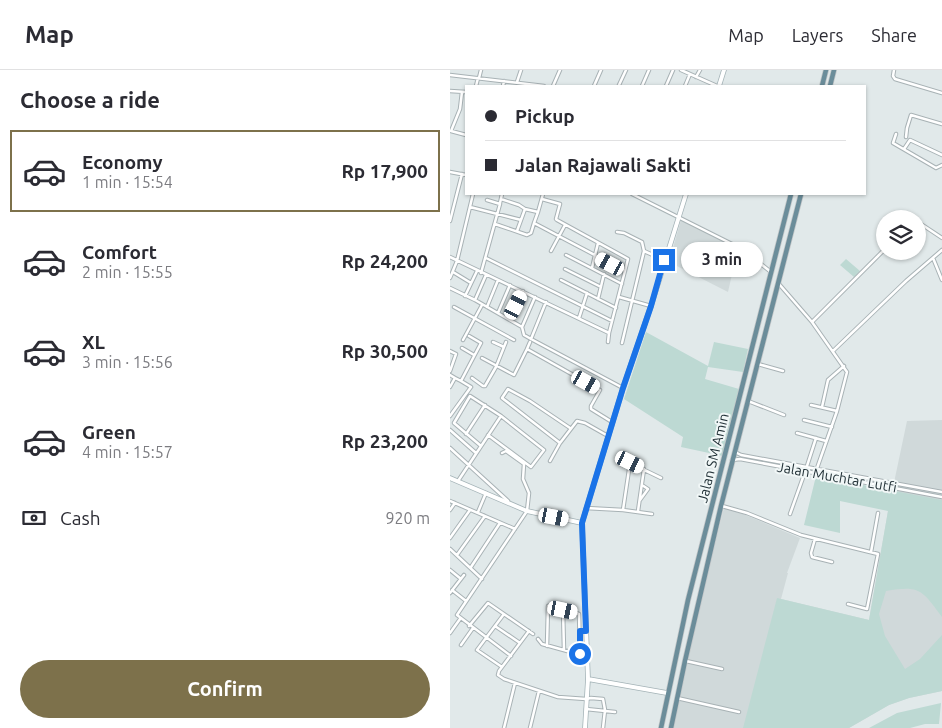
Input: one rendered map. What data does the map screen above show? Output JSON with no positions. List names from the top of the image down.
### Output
{
  "streets": {
    "main road": ["Jalan SM Amin"],
    "street": ["Jalan Muchtar Lutfi"]
  },
  "crossings": [
    ["Jalan SM Amin", "Jalan Muchtar Lutfi"]
  ],
  "page": {
    "header": "Map",
    "nav": ["Map", "Layers", "Share"],
    "heading": "Choose a ride",
    "banner": ["Pickup", "Jalan Rajawali Sakti"],
    "list": [
      {
        "name": "Economy",
        "note": "1 min · 15:54",
        "value": "Rp 17,900"
      },
      {
        "name": "Comfort",
        "note": "2 min · 15:55",
        "value": "Rp 24,200"
      },
      {
        "name": "XL",
        "note": "3 min · 15:56",
        "value": "Rp 30,500"
      },
      {
        "name": "Green",
        "note": "4 min · 15:57",
        "value": "Rp 23,200"
      }
    ],
    "bubble": "3 min",
    "pay": ["Cash", "920 m"],
    "buttons": "Confirm"
  }
}
